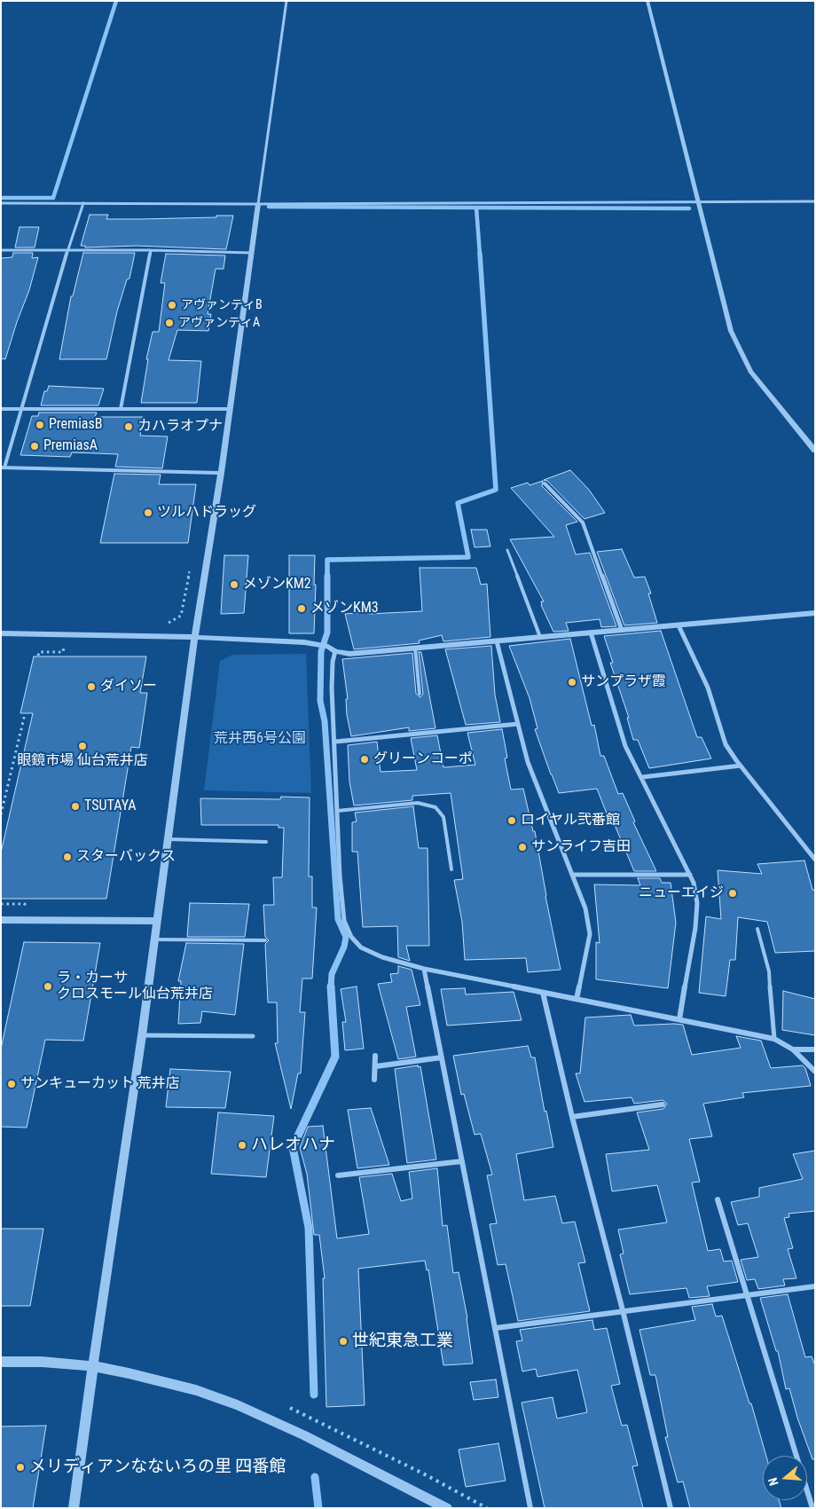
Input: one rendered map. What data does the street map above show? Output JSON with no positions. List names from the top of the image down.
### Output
{
  "parks": ["荒井西6号公園"],
  "places": [
    "アヴァンティB",
    "アヴァンティA",
    "PremiasB",
    "カハラオプナ",
    "PremiasA",
    "ツルハドラッグ",
    "メゾンKM2",
    "メゾンKM3",
    "サンプラザ霞",
    "ダイソー",
    "眼鏡市場 仙台荒井店",
    "グリーンコーポ",
    "TSUTAYA",
    "ロイヤル弐番館",
    "サンライフ吉田",
    "スターバックス",
    "ニューエイジ",
    "ラ・カーサ クロスモール仙台荒井店",
    "サンキューカット 荒井店",
    "ハレオハナ",
    "世紀東急工業",
    "メリディアンなないろの里 四番館"
  ],
  "north": "left"
}
